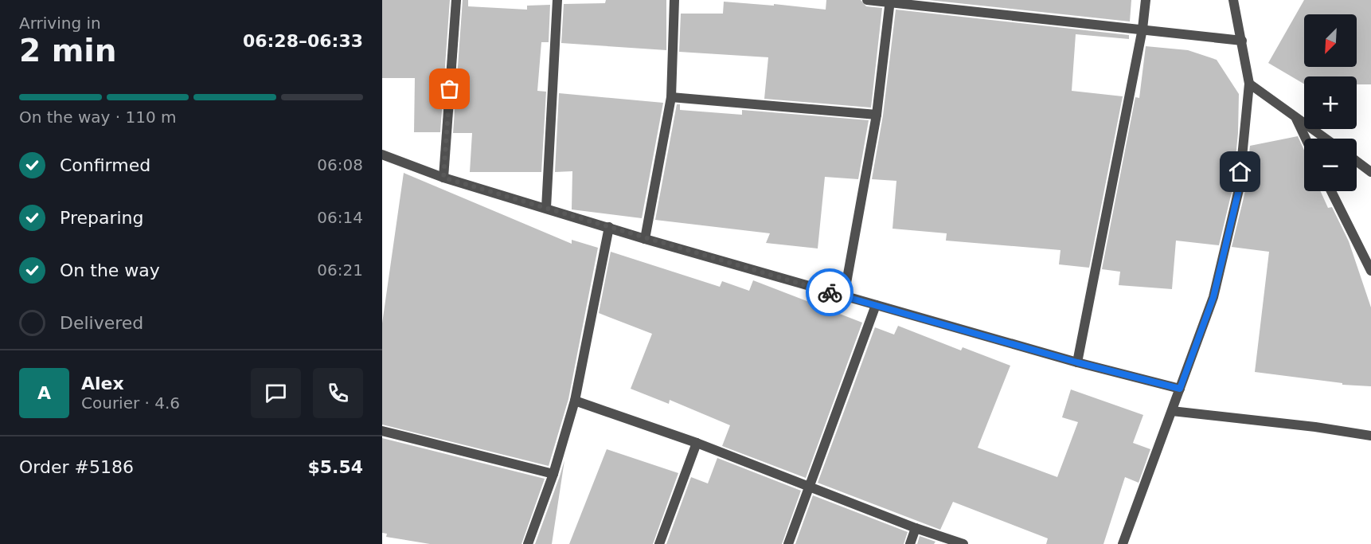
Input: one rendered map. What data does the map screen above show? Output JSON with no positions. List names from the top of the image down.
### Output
{
  "north": "bottom left",
  "page": {
    "heading": ["2 min", "Arriving in", "06:28–06:33"],
    "panel": [
      "Alex",
      "Courier · 4.6",
      "Order #5186",
      "$5.54"
    ],
    "map_buttons": ["+", "−"],
    "bar": "On the way · 110 m",
    "list": [
      ["Confirmed", "06:08"],
      ["Preparing", "06:14"],
      ["On the way", "06:21"],
      "Delivered"
    ],
    "round": "A"
  }
}
